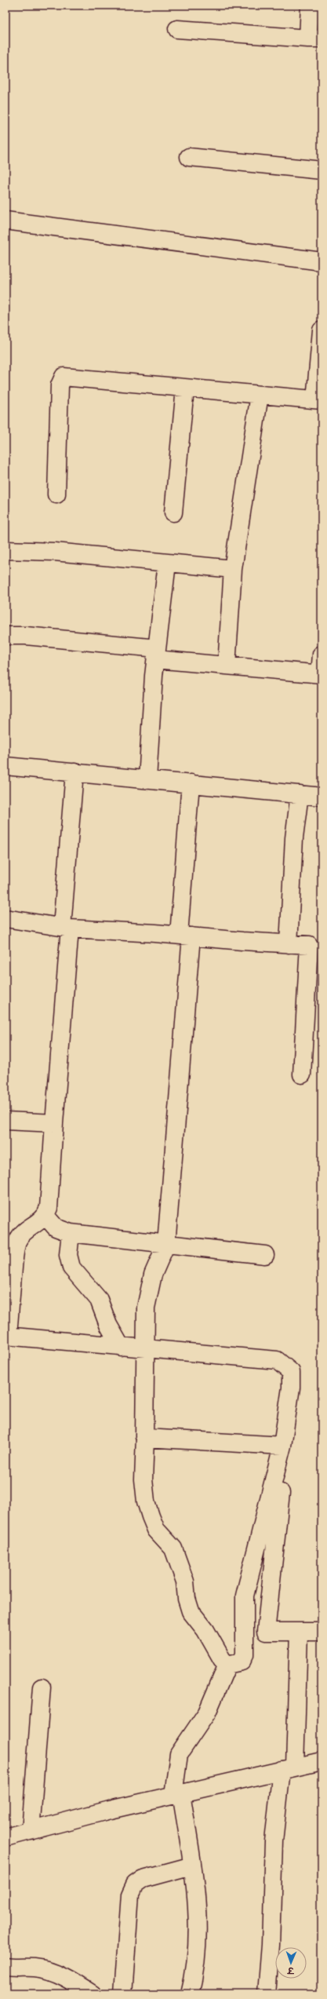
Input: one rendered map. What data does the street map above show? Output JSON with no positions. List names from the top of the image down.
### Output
{
  "north": "bottom"
}
